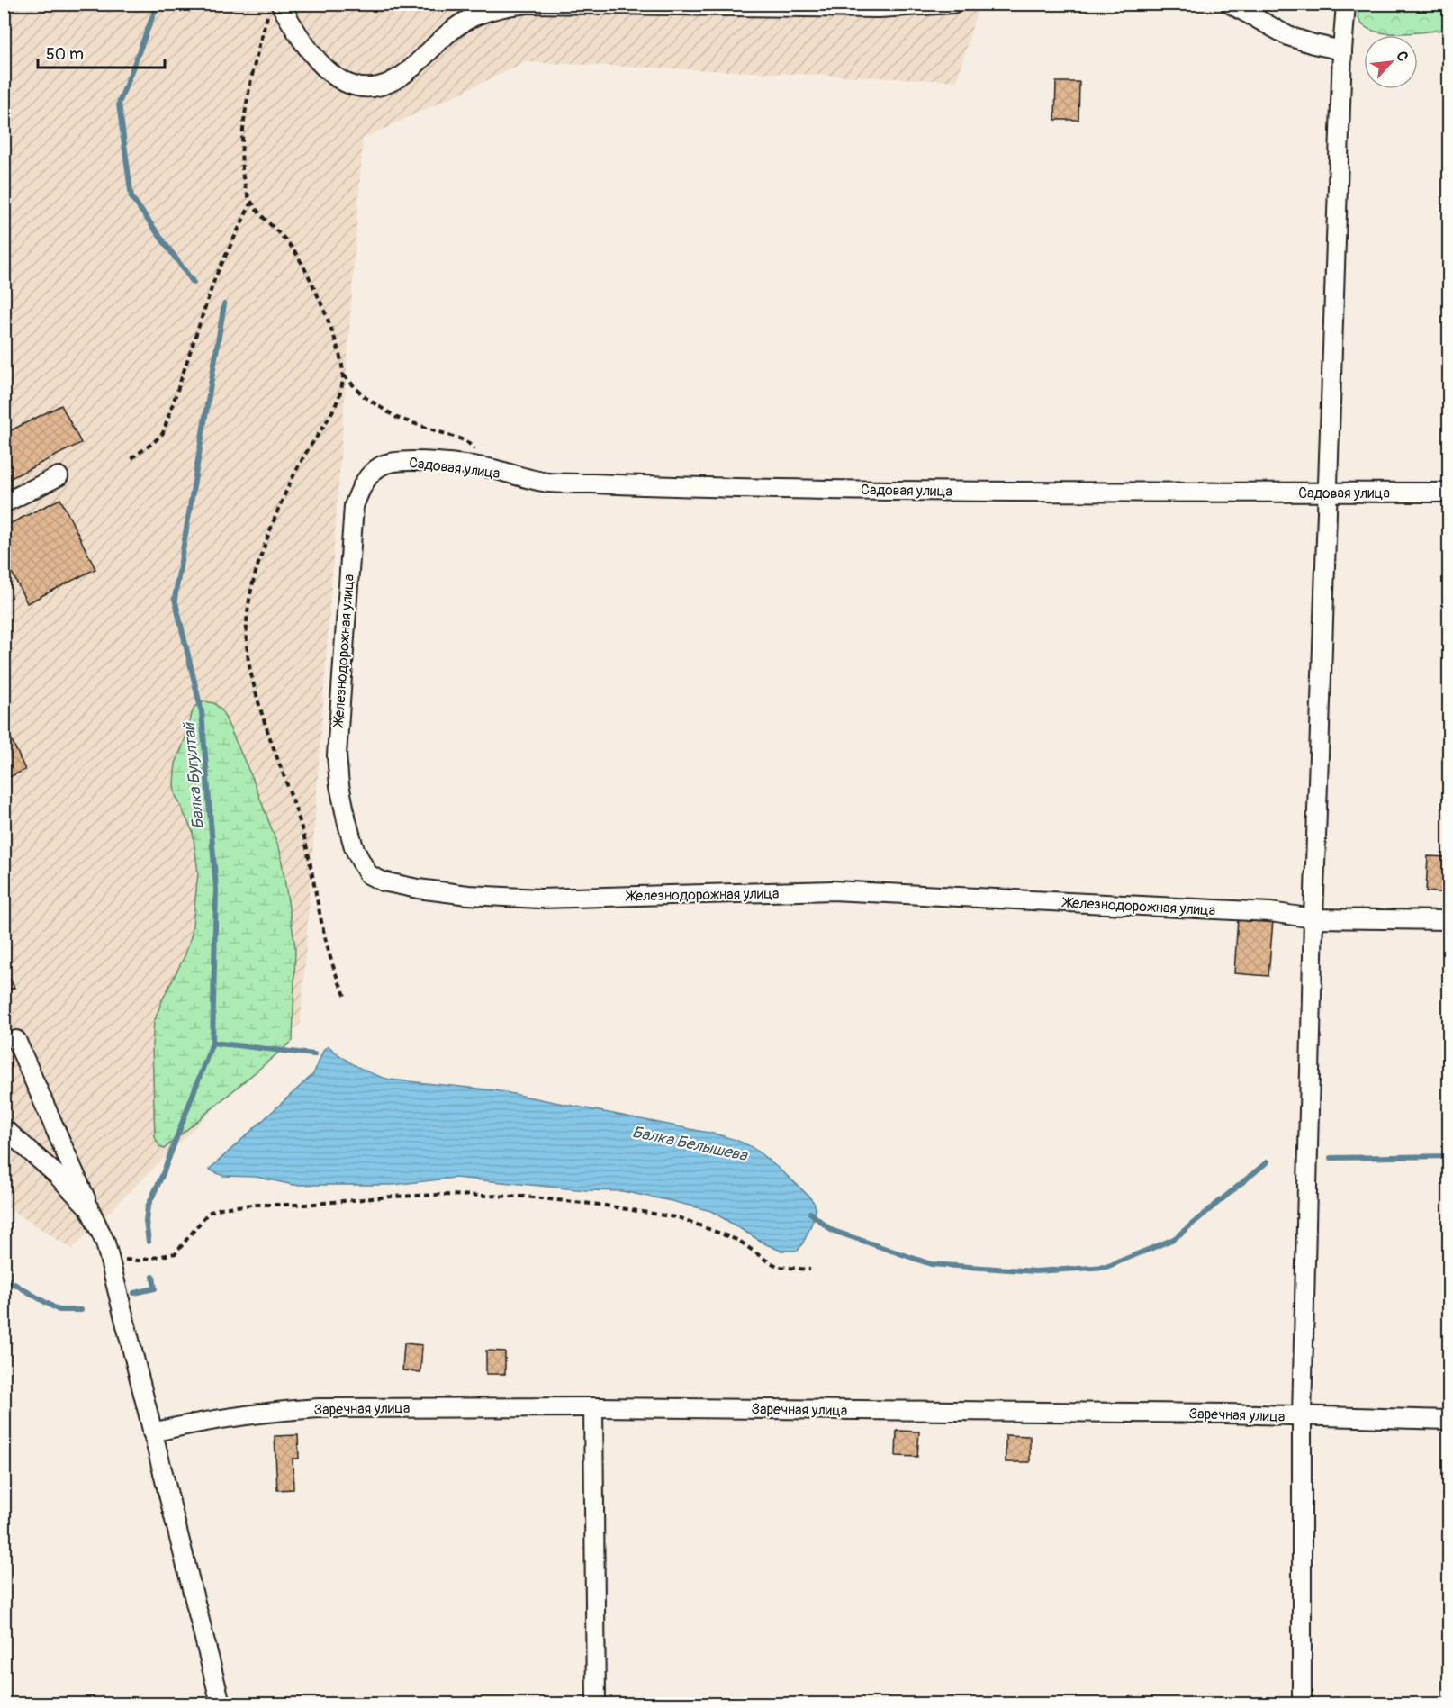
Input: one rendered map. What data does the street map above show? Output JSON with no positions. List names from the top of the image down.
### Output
{
  "streets": {
    "street": ["Садовая улица", "Железнодорожная улица", "Заречная улица"]
  },
  "crossings": [
    ["Садовая улица", "Железнодорожная улица"]
  ],
  "water": ["Балка Бугултай", "Балка Белышева"],
  "scale_bar": "50 m",
  "north": "top right"
}
